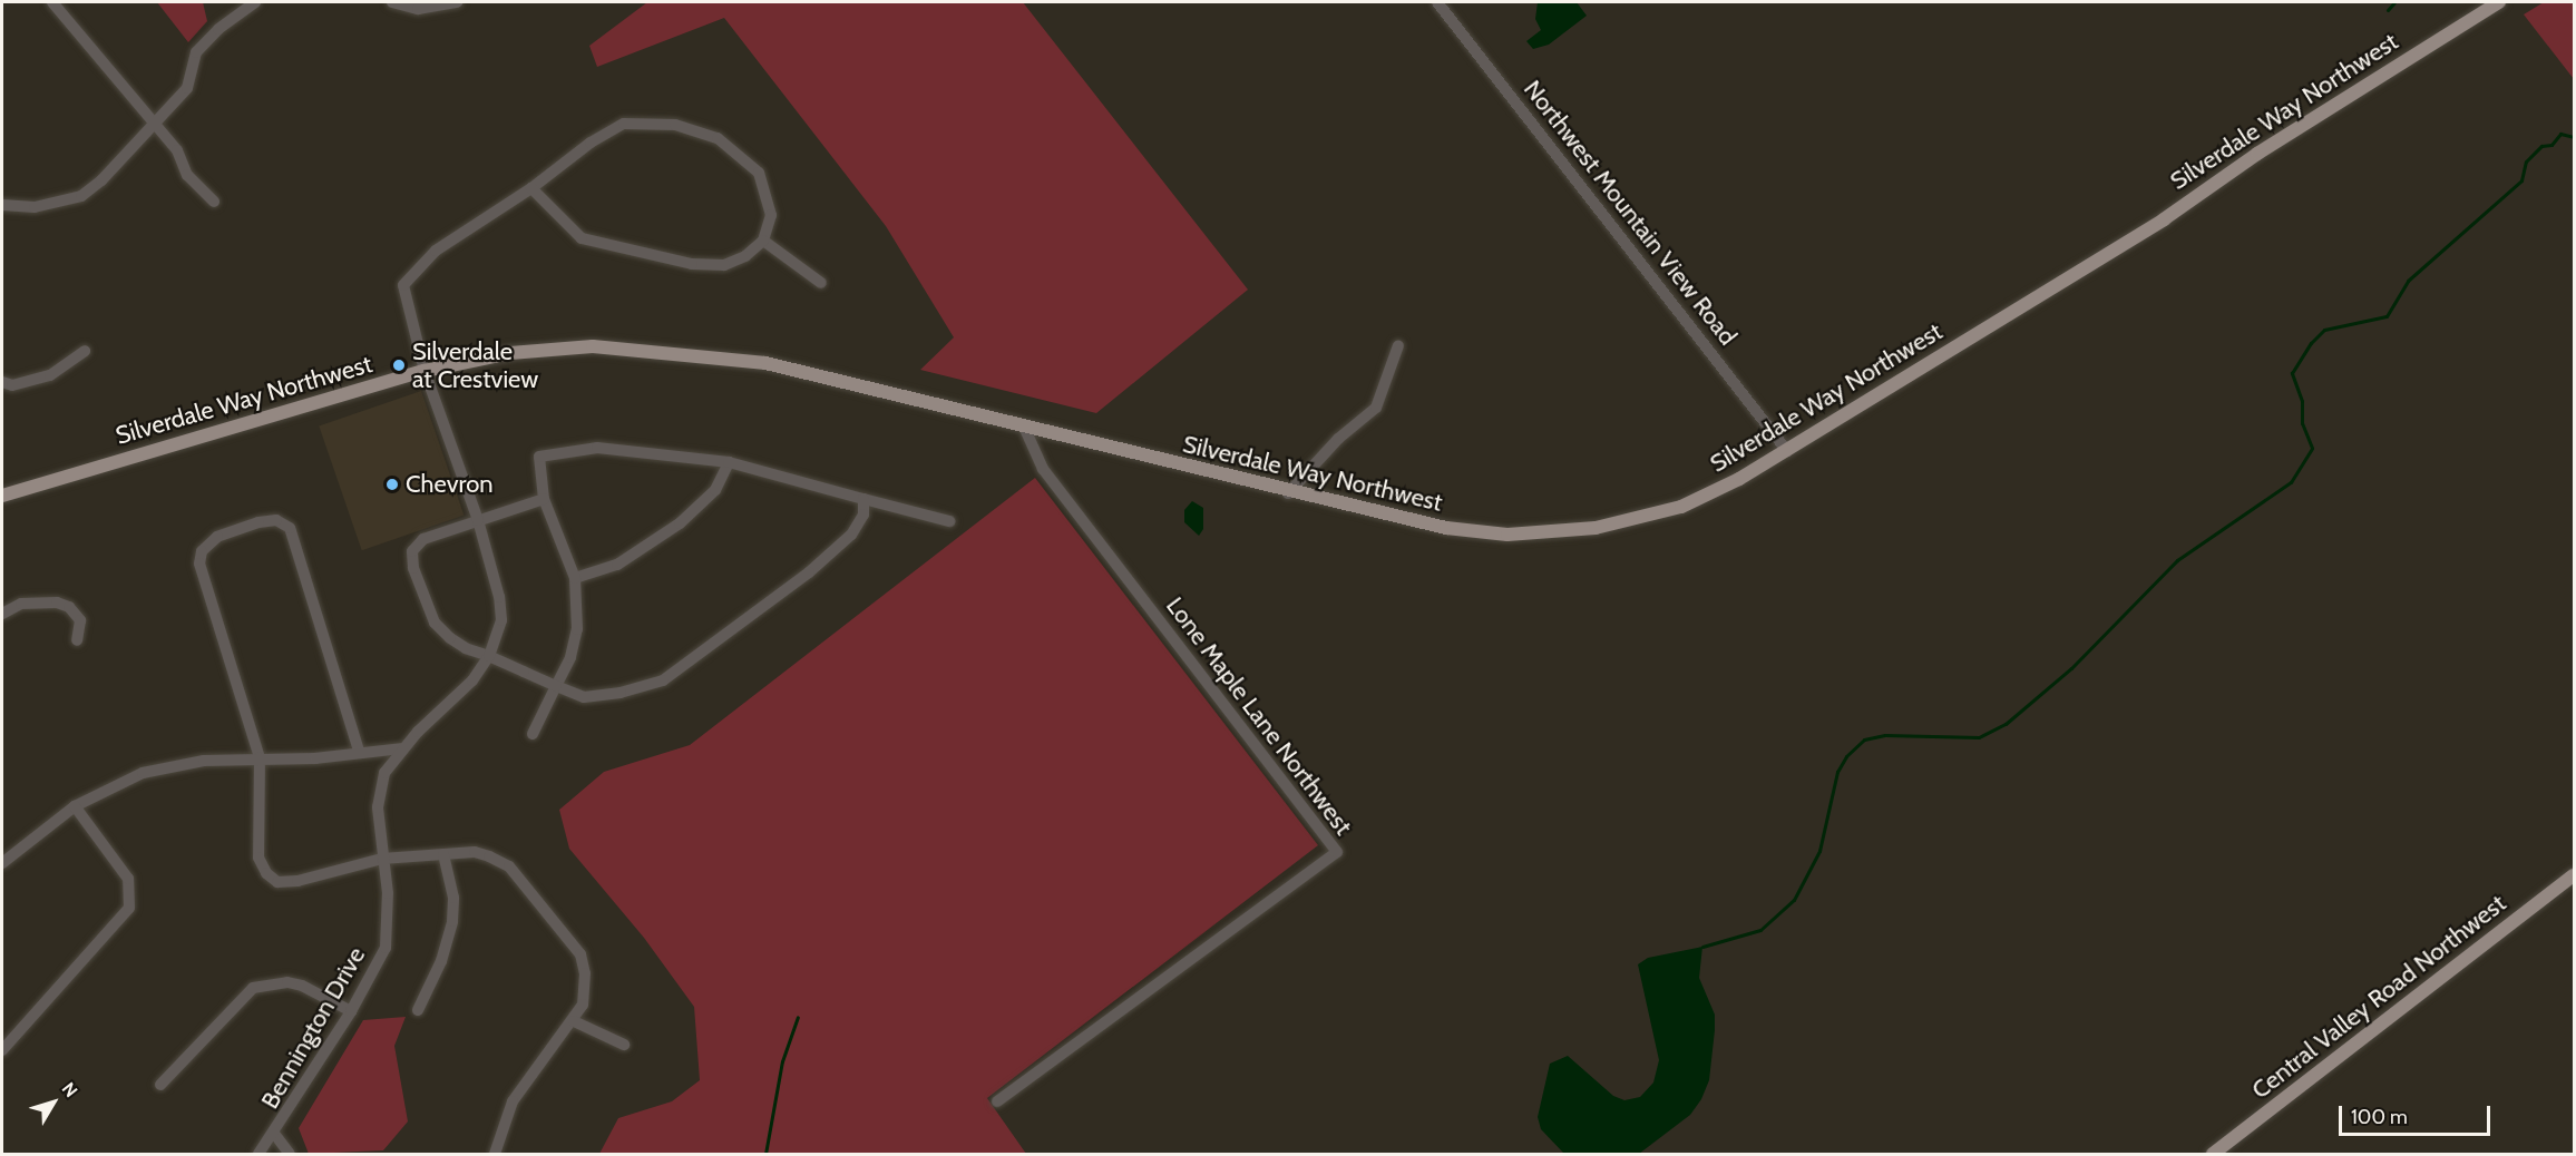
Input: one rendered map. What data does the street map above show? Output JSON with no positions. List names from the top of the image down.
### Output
{
  "streets": {
    "main road": ["Silverdale Way Northwest", "Central Valley Road Northwest"],
    "street": ["Northwest Mountain View Road", "Lone Maple Lane Northwest", "Bennington Drive"]
  },
  "crossings": [
    ["Silverdale Way Northwest", "Northwest Mountain View Road"],
    ["Silverdale Way Northwest", "Lone Maple Lane Northwest"],
    ["Silverdale Way Northwest", "Bennington Drive"]
  ],
  "places": ["Silverdale at Crestview", "Chevron"],
  "scale_bar": "100 m",
  "north": "top right"
}
